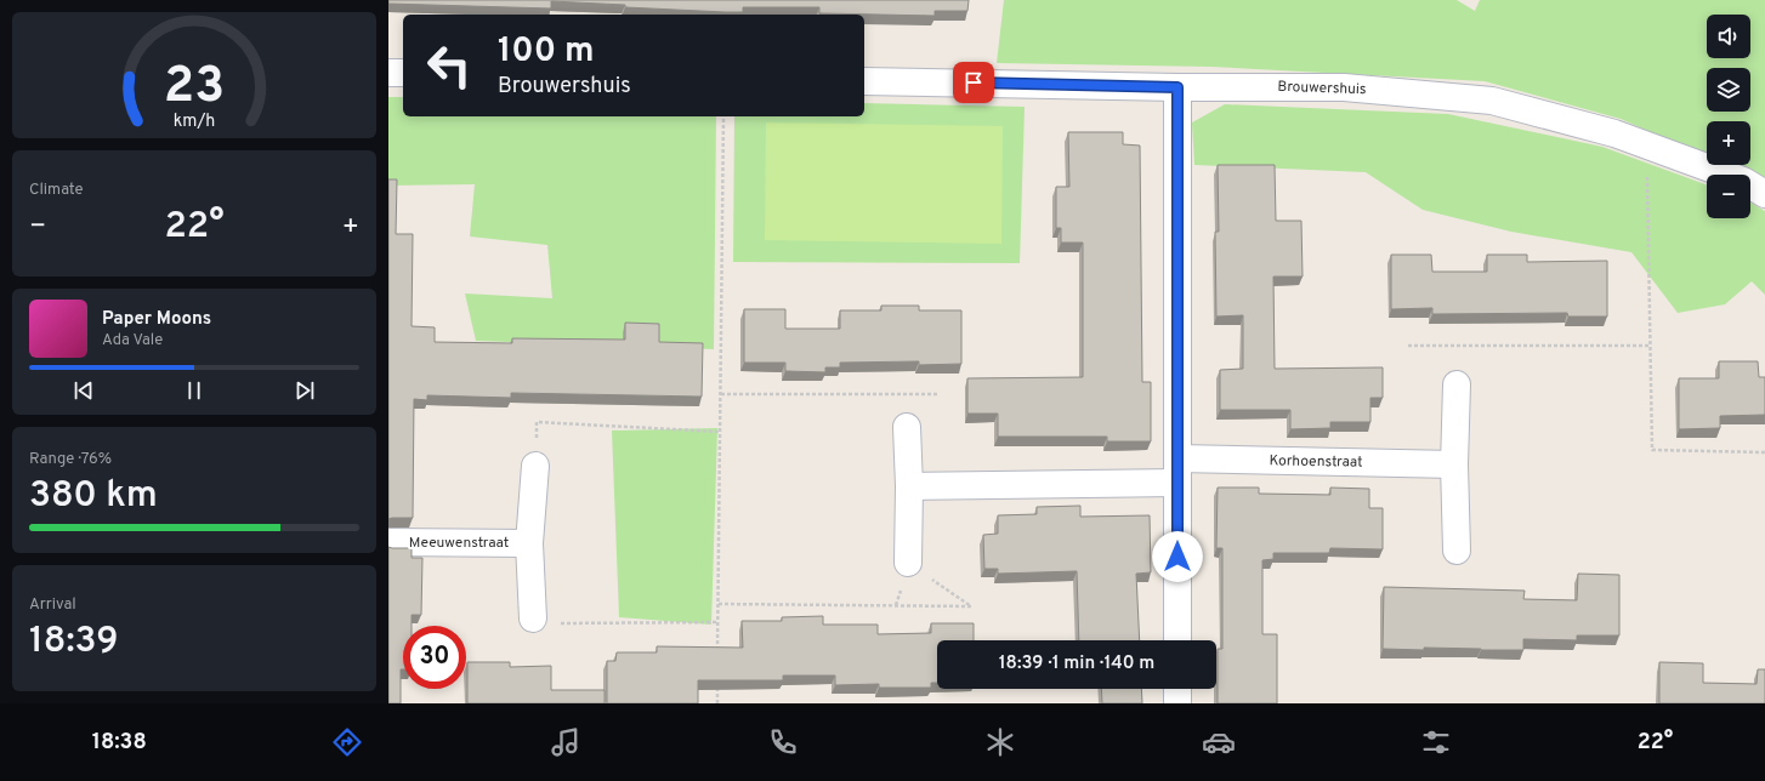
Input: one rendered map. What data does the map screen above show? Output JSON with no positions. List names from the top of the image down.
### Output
{
  "streets": {
    "street": ["Brouwershuis", "Korhoenstraat", "Meeuwenstraat"]
  },
  "page": {
    "map_buttons": ["+", "−"],
    "turn": ["100 m", "Brouwershuis"],
    "tile": [
      "Climate",
      ["Range · 76%", "380 km"],
      ["Arrival", "18:39"]
    ],
    "heat": ["−", "22°", "+"],
    "song": ["Paper Moons", "Ada Vale"],
    "limit": "30",
    "trip": "18:39 · 1 min · 140 m",
    "tabs": ["18:38", "22°"],
    "gauge": ["23", "km/h"]
  }
}
